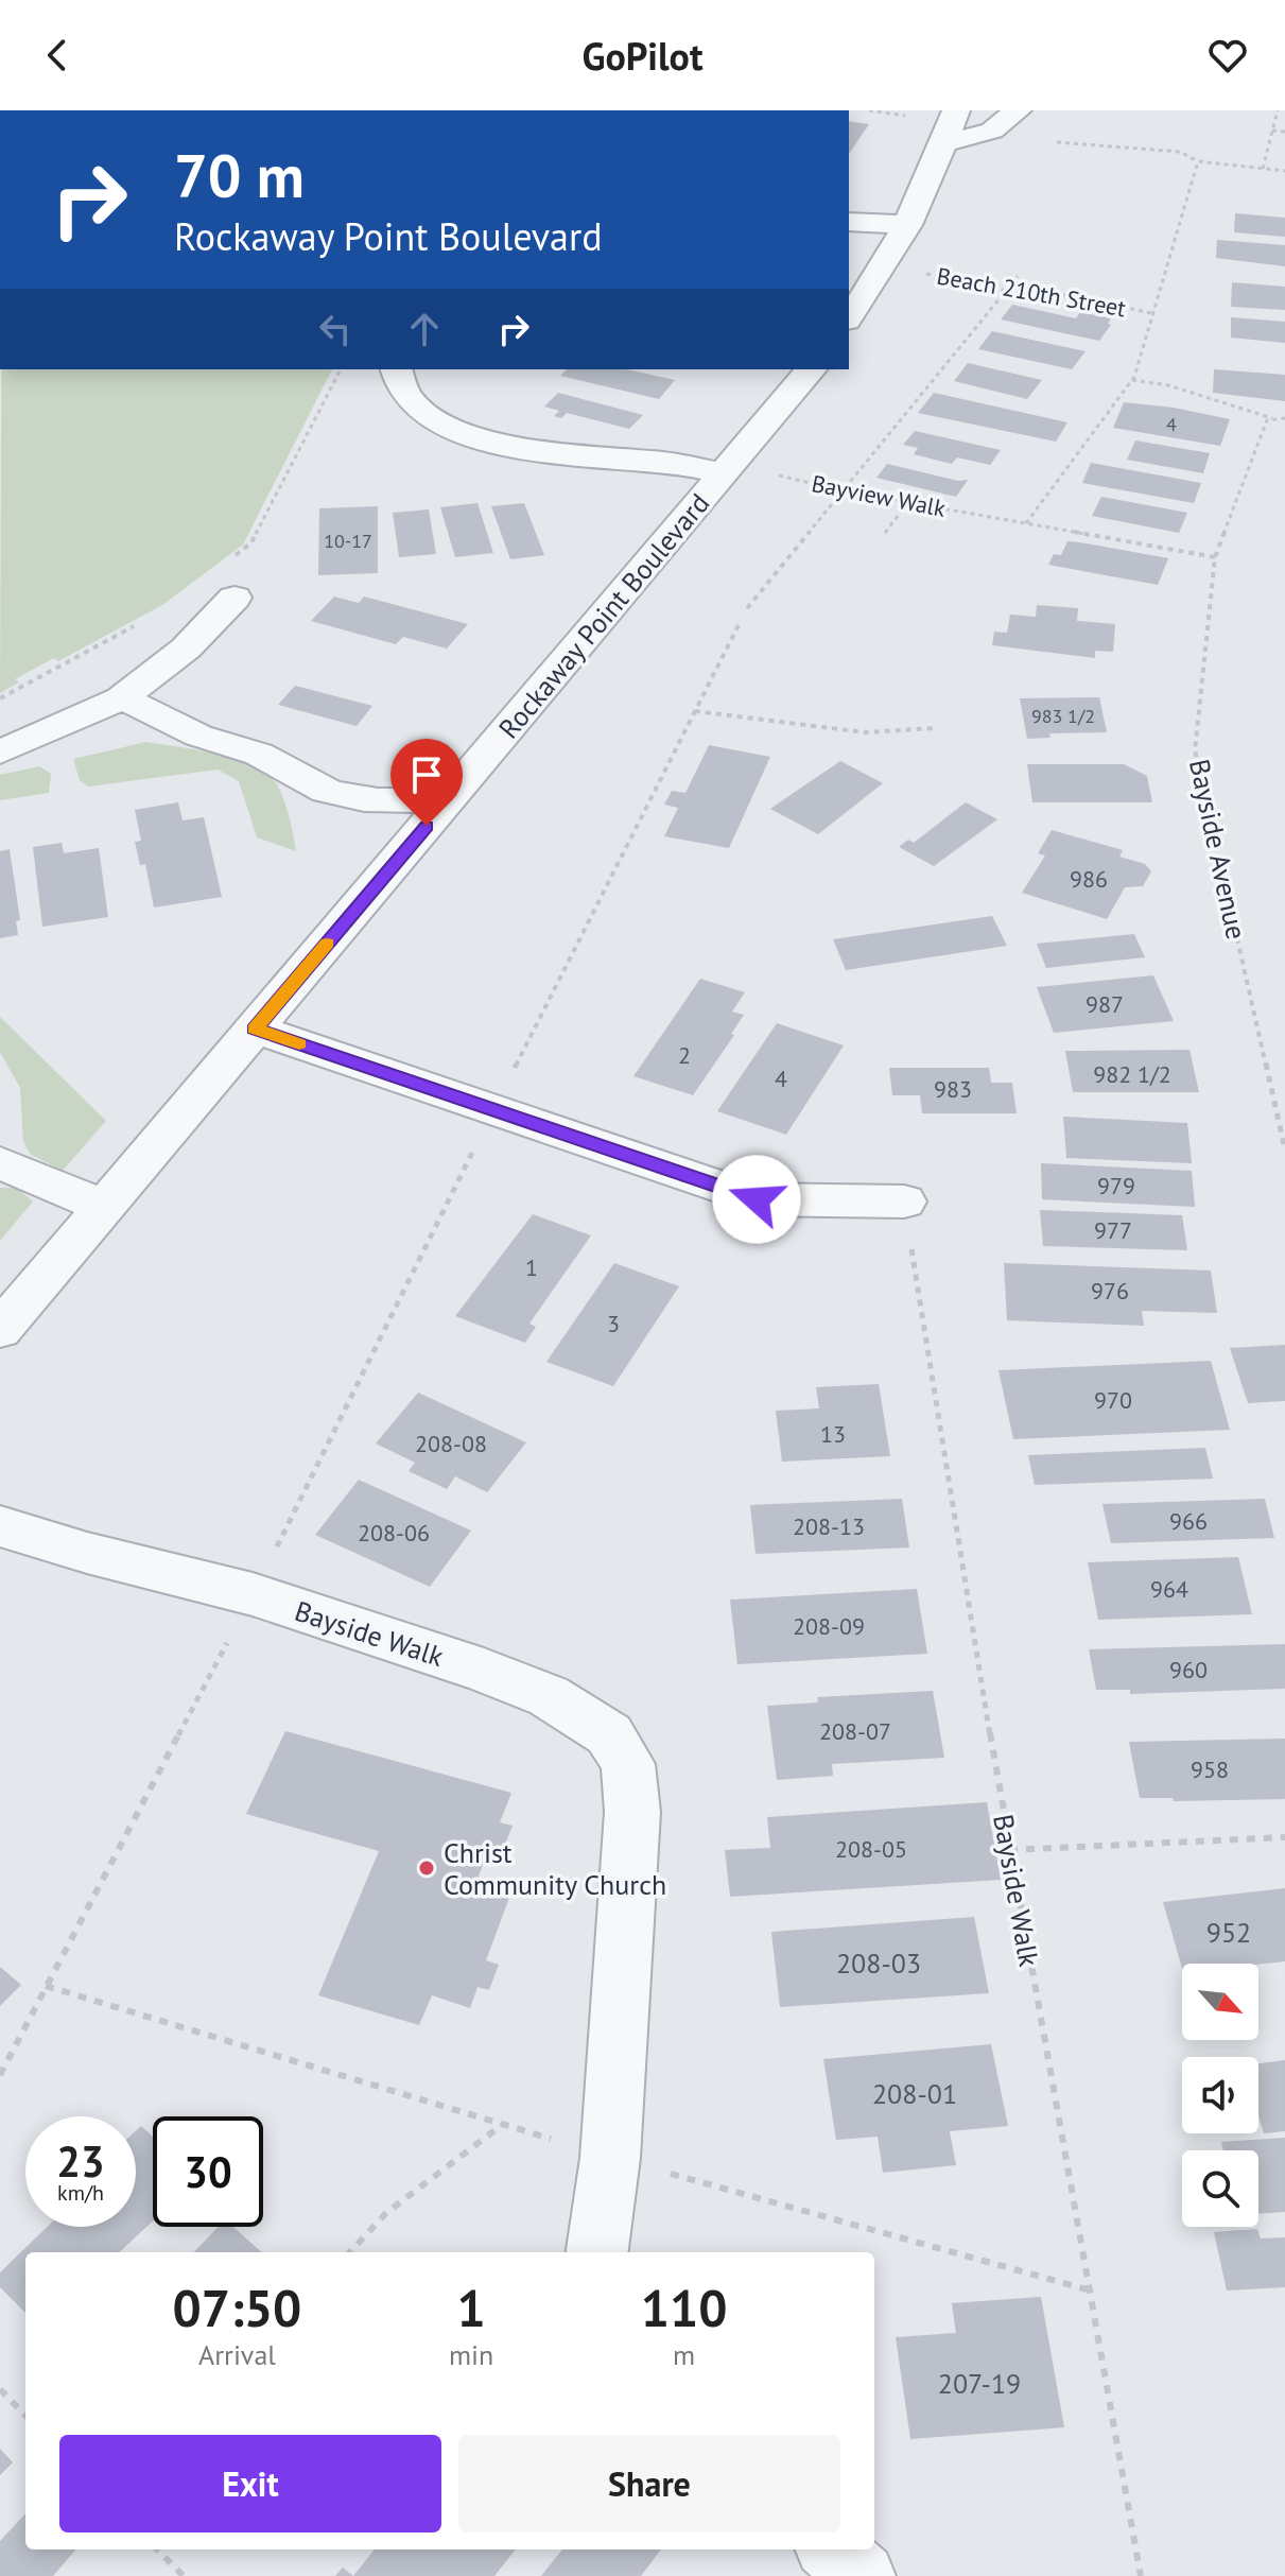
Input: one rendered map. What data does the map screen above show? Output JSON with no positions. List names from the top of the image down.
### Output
{
  "streets": {
    "street": ["Rockaway Point Boulevard", "Bayside Walk"],
    "path": ["Beach 210th Street", "Bayview Walk", "Bayside Avenue"]
  },
  "crossings": [
    ["Bayview Walk", "Rockaway Point Boulevard"],
    ["Bayview Walk", "Bayside Avenue"]
  ],
  "places": ["Christ Community Church"],
  "house_numbers": [
    "4",
    "10-17",
    "983 1/2",
    "986",
    "987",
    "2",
    "982 1/2",
    "4",
    "983",
    "979",
    "977",
    "1",
    "976",
    "3",
    "970",
    "13",
    "208-08",
    "966",
    "208-13",
    "208-06",
    "964",
    "208-09",
    "960",
    "208-07",
    "958",
    "208-05",
    "952",
    "208-03",
    "208-01",
    "207-19"
  ],
  "north": "bottom right",
  "page": {
    "header": "GoPilot",
    "turn": ["70 m", "Rockaway Point Boulevard"],
    "speed": "23 km/h",
    "limit": "30",
    "eta": [
      "07:50",
      "Arrival",
      "1",
      "min",
      "110",
      "m"
    ],
    "buttons": ["Exit", "Share"]
  }
}
